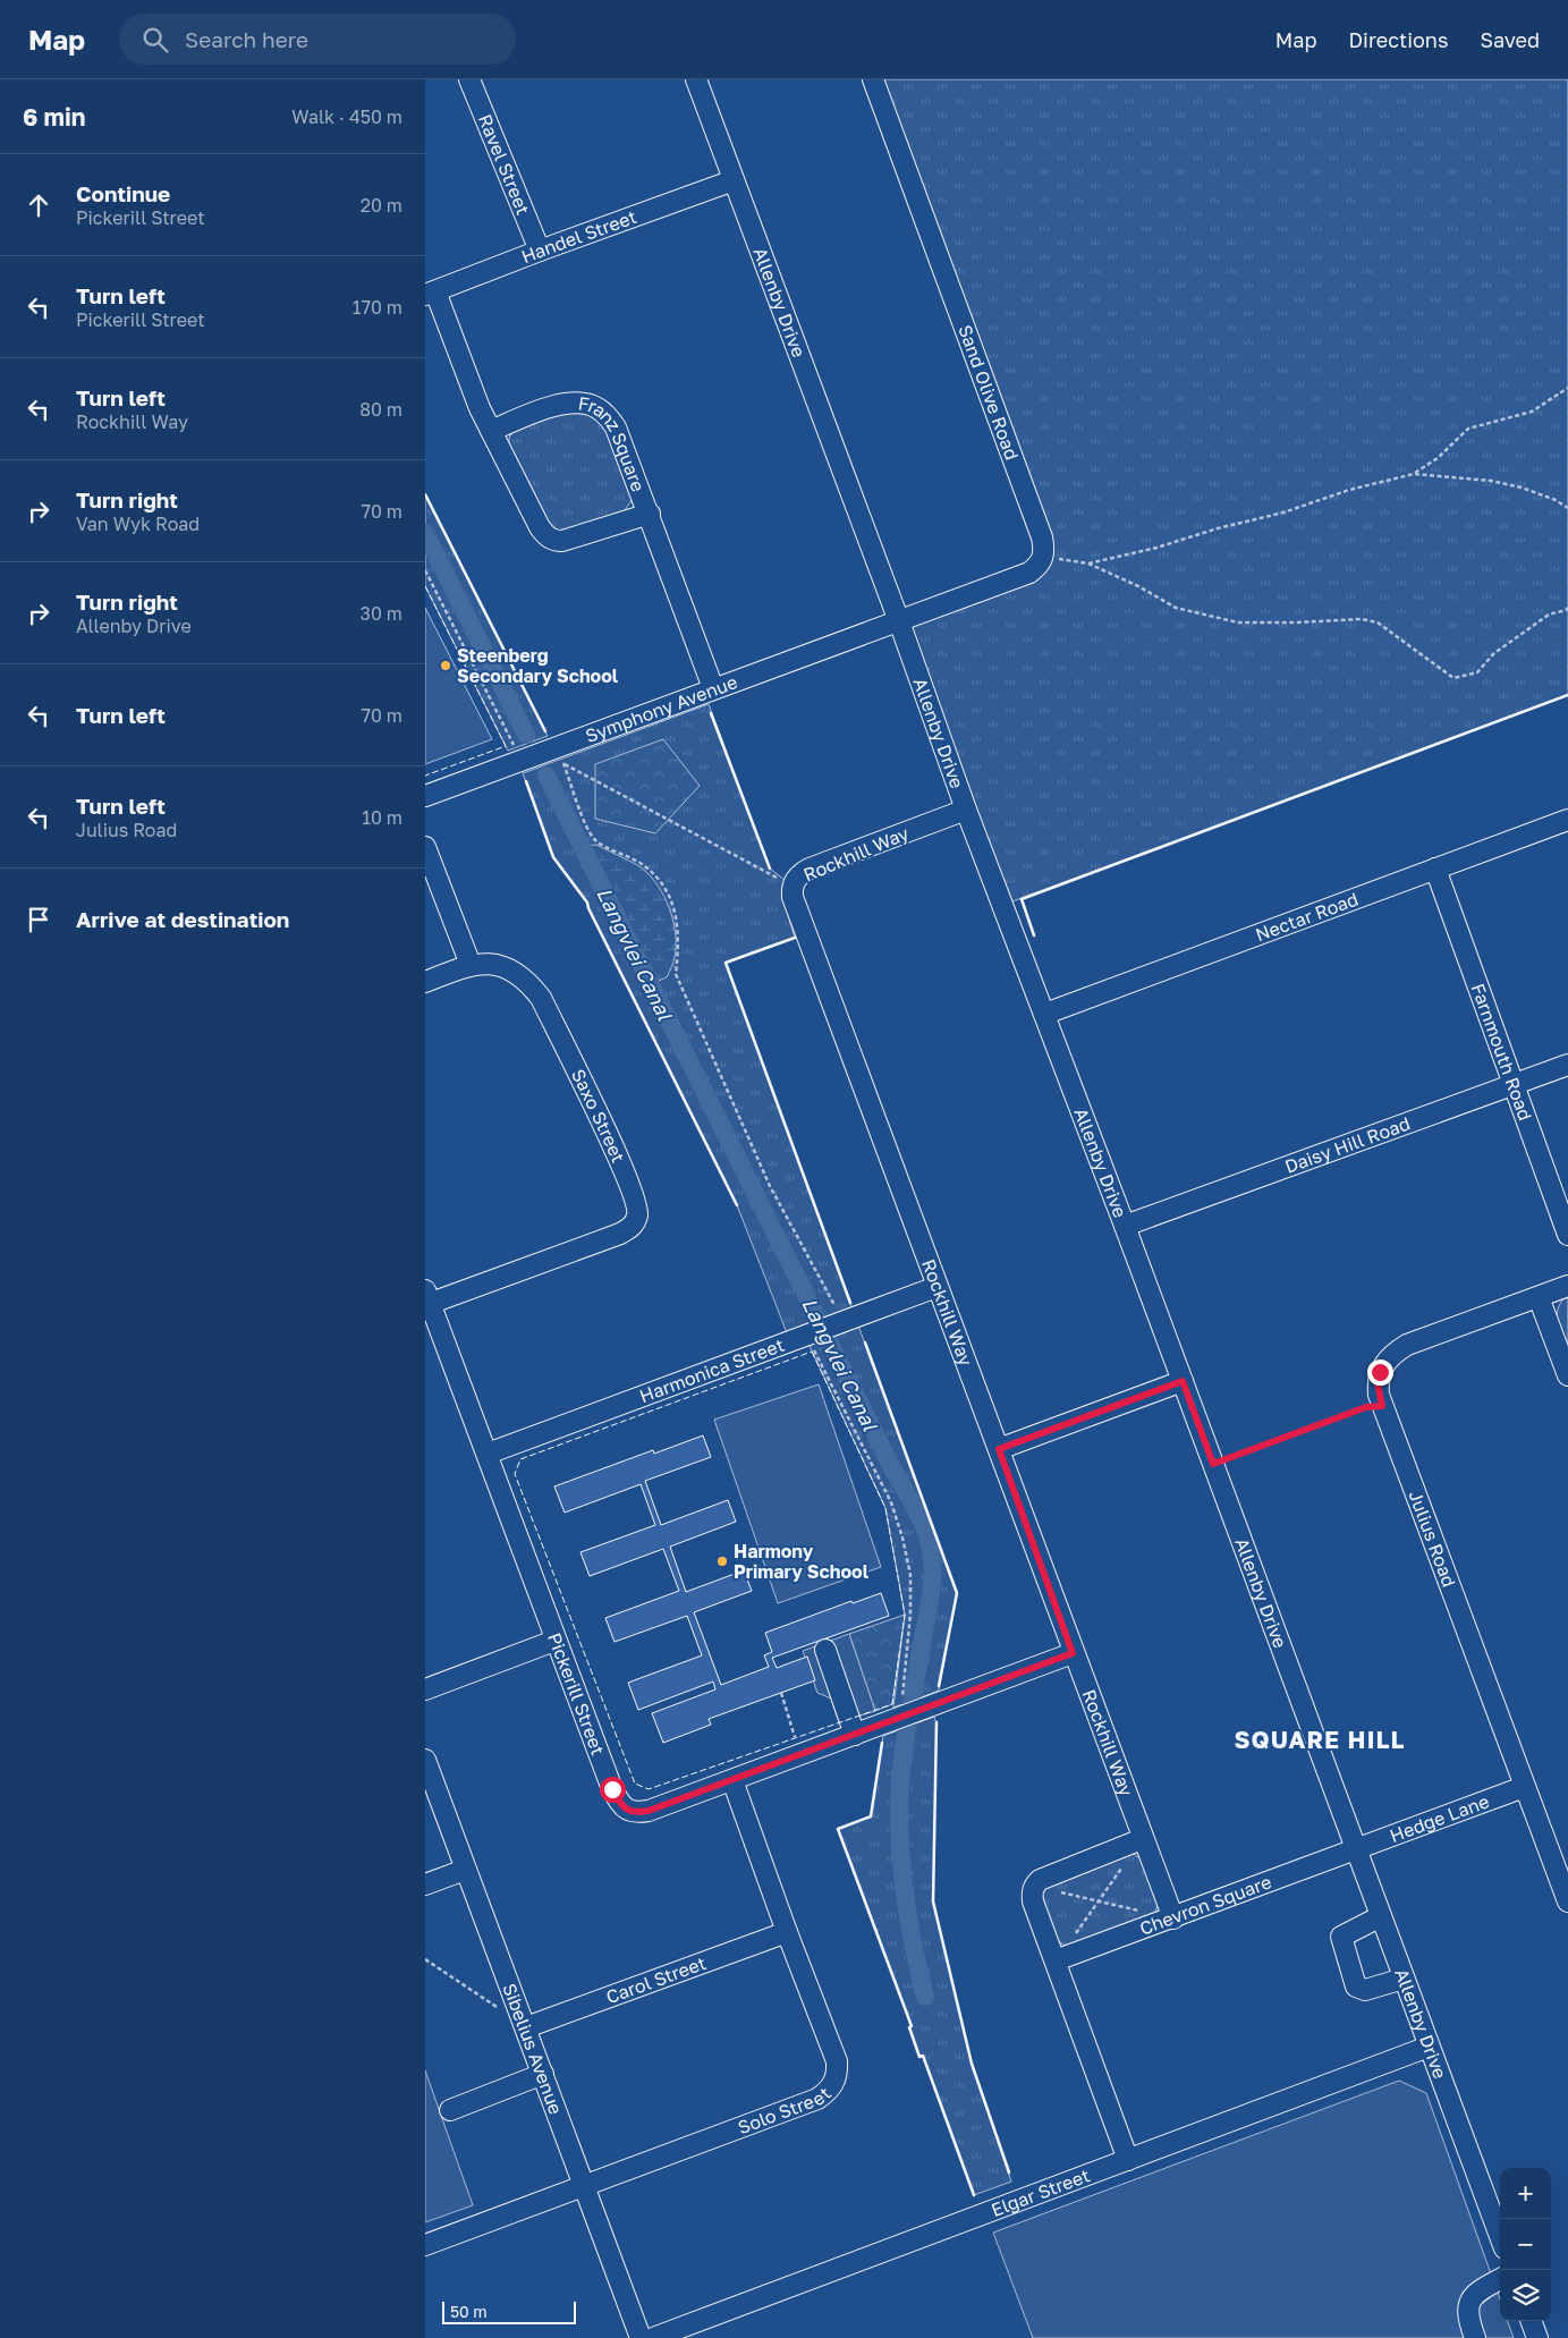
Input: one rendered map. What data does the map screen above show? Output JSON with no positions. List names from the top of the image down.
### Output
{
  "streets": {
    "street": [
      "Ravel Street",
      "Handel Street",
      "Allenby Drive",
      "Sand Olive Road",
      "Franz Square",
      "Symphony Avenue",
      "Rockhill Way",
      "Nectar Road",
      "Farnmouth Road",
      "Saxo Street",
      "Daisy Hill Road",
      "Harmonica Street",
      "Julius Road",
      "Pickerill Street",
      "Hedge Lane",
      "Chevron Square",
      "Carol Street",
      "Sibelius Avenue",
      "Solo Street",
      "Elgar Street"
    ]
  },
  "crossings": [
    ["Ravel Street", "Handel Street"],
    ["Handel Street", "Allenby Drive"],
    ["Handel Street", "Franz Square"],
    ["Allenby Drive", "Symphony Avenue"],
    ["Allenby Drive", "Rockhill Way"],
    ["Allenby Drive", "Nectar Road"],
    ["Allenby Drive", "Daisy Hill Road"],
    ["Allenby Drive", "Hedge Lane"],
    ["Allenby Drive", "Chevron Square"],
    ["Allenby Drive", "Elgar Street"],
    ["Franz Square", "Symphony Avenue"],
    ["Rockhill Way", "Harmonica Street"],
    ["Rockhill Way", "Pickerill Street"],
    ["Rockhill Way", "Chevron Square"],
    ["Nectar Road", "Farnmouth Road"],
    ["Farnmouth Road", "Daisy Hill Road"],
    ["Saxo Street", "Pickerill Street"],
    ["Harmonica Street", "Pickerill Street"],
    ["Julius Road", "Hedge Lane"],
    ["Pickerill Street", "Solo Street"],
    ["Hedge Lane", "Chevron Square"],
    ["Carol Street", "Sibelius Avenue"],
    ["Carol Street", "Solo Street"],
    ["Sibelius Avenue", "Solo Street"]
  ],
  "districts": ["SQUARE HILL"],
  "water": ["Langvlei Canal"],
  "places": ["Steenberg Secondary School", "Harmony Primary School"],
  "scale_bar": "50 m",
  "page": {
    "header": "Map",
    "search": "Search here",
    "nav": ["Map", "Directions", "Saved"],
    "heading": ["6 min", "Walk · 450 m"],
    "list": [
      ["Continue", "Pickerill Street", "20 m"],
      ["Turn left", "Pickerill Street", "170 m"],
      ["Turn left", "Rockhill Way", "80 m"],
      ["Turn right", "Van Wyk Road", "70 m"],
      ["Turn right", "Allenby Drive", "30 m"],
      ["Turn left", "70 m"],
      ["Turn left", "Julius Road", "10 m"],
      "Arrive at destination"
    ],
    "map_buttons": ["+", "−"],
    "scale": "50 m"
  }
}
